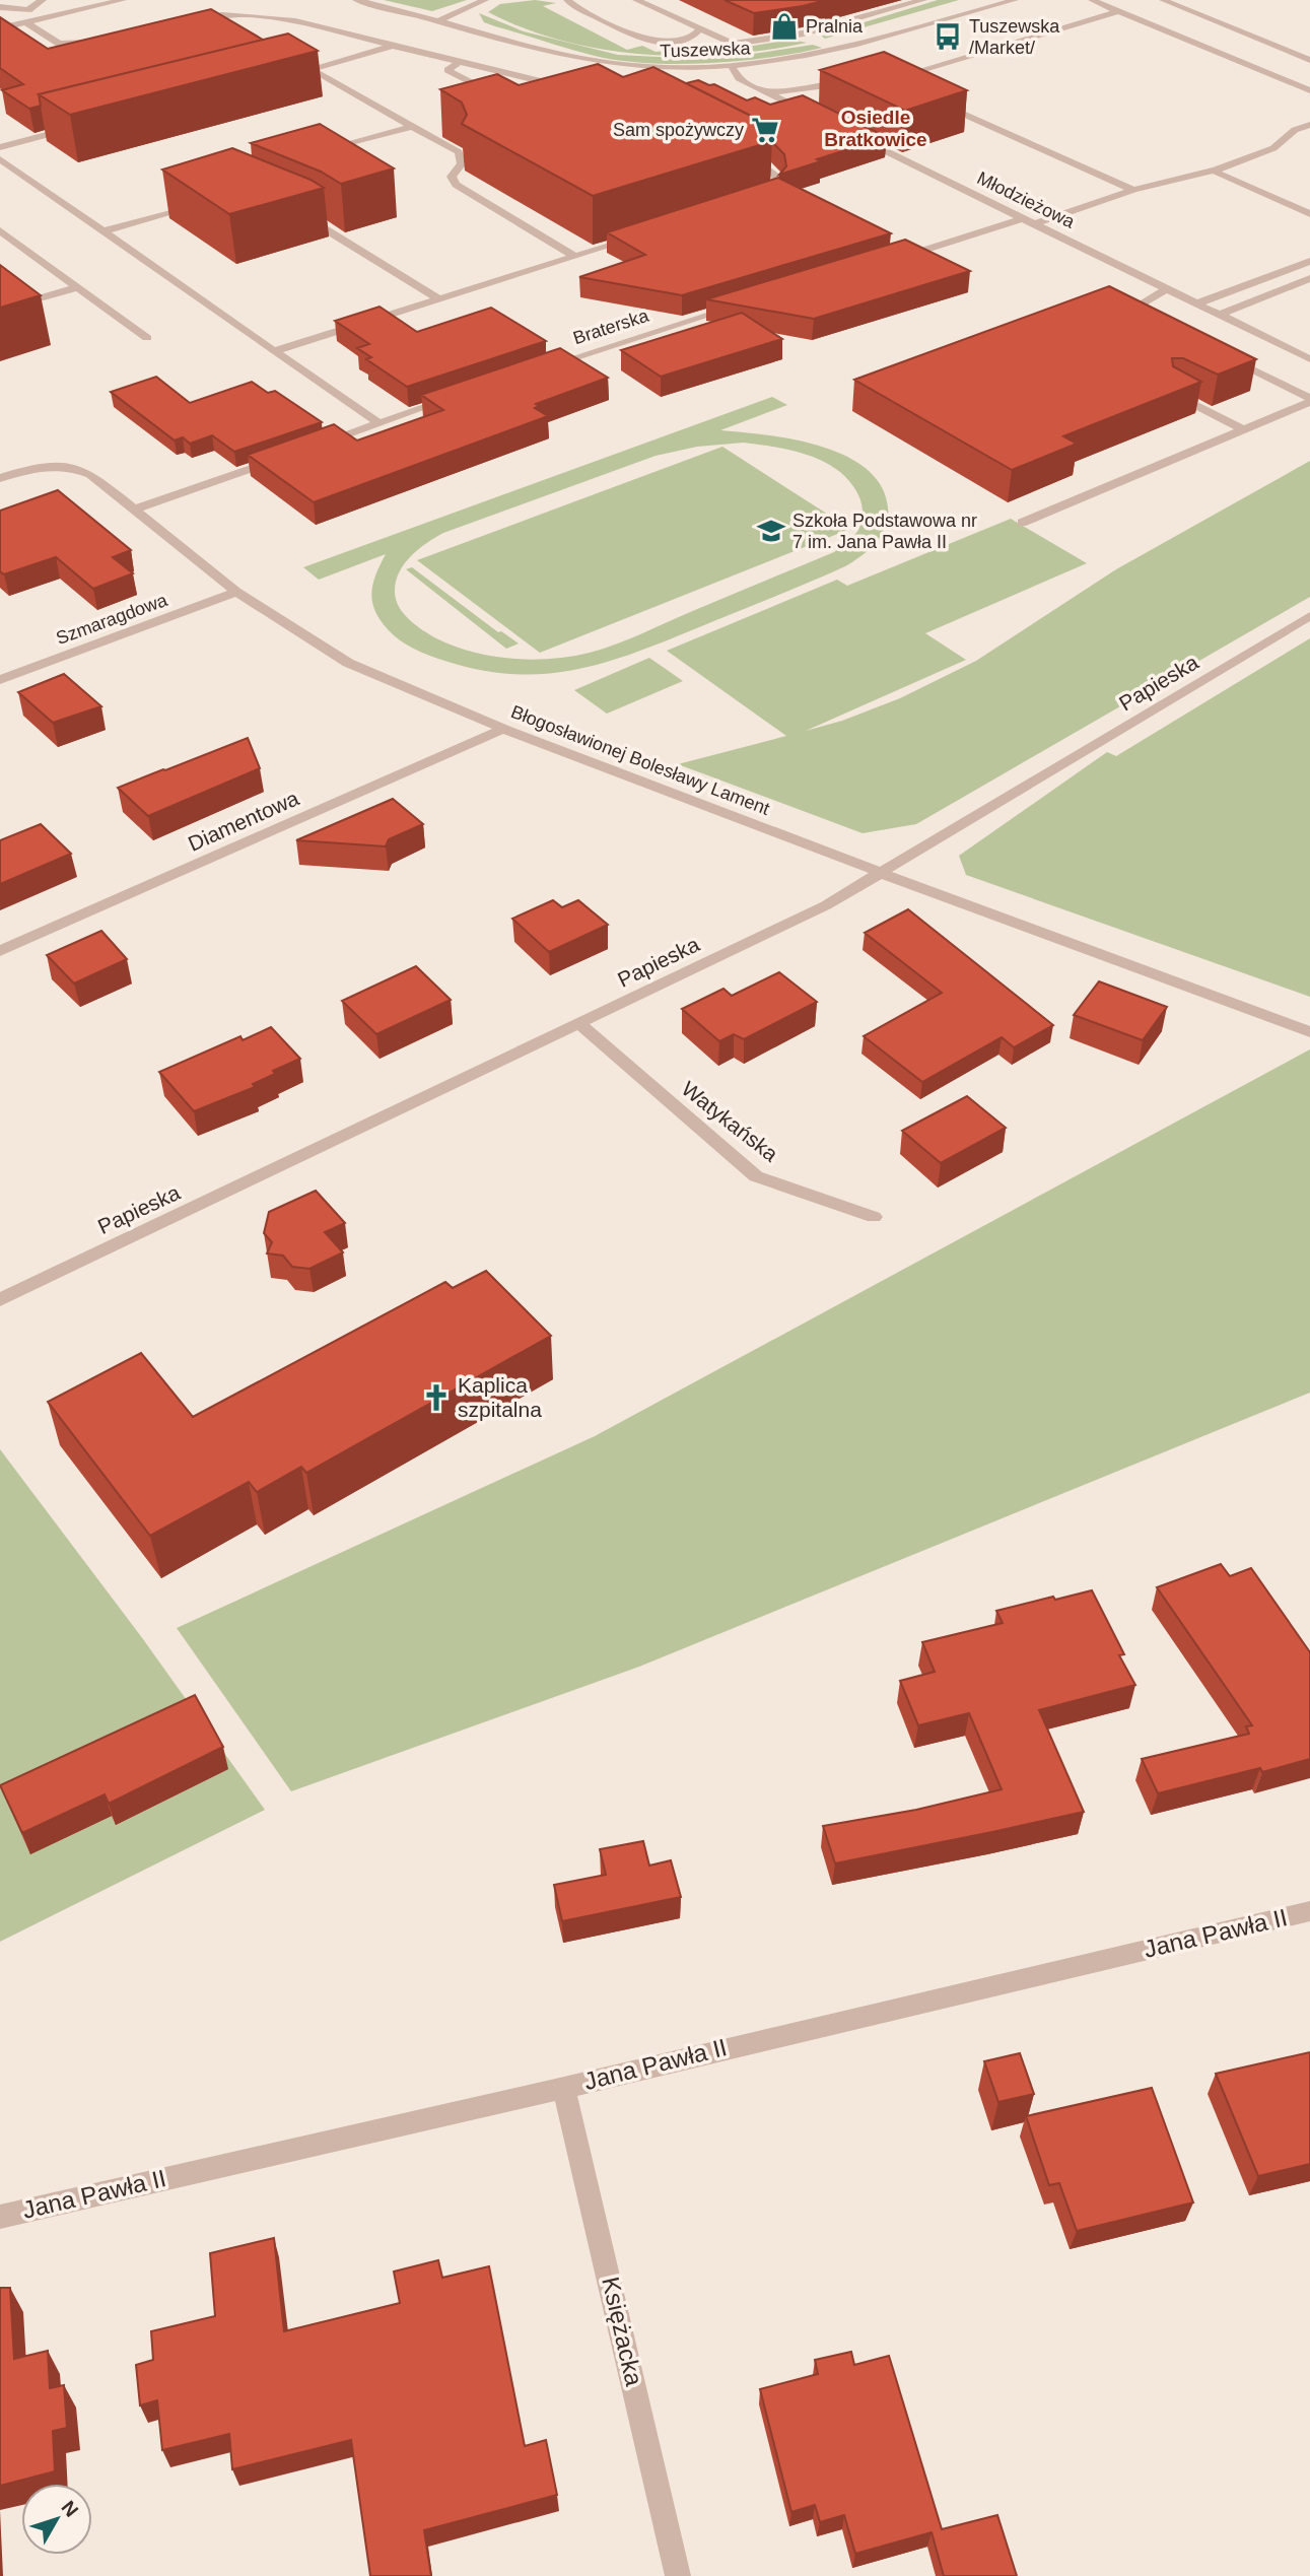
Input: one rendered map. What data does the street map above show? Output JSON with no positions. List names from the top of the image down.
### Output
{
  "streets": {
    "street": [
      "Tuszewska",
      "Młodzieżowa",
      "Braterska",
      "Szmaragdowa",
      "Papieska",
      "Błogosławionej Bolesławy Lament",
      "Diamentowa",
      "Watykańska",
      "Jana Pawła II",
      "Księżacka"
    ]
  },
  "crossings": [
    ["Szmaragdowa", "Błogosławionej Bolesławy Lament"],
    ["Papieska", "Błogosławionej Bolesławy Lament"],
    ["Papieska", "Watykańska"],
    ["Błogosławionej Bolesławy Lament", "Diamentowa"],
    ["Jana Pawła II", "Księżacka"]
  ],
  "districts": ["Osiedle Bratkowice"],
  "places": {
    "shop": ["Pralnia"],
    "bus stop": ["Tuszewska /Market/"],
    "supermarket": ["Sam spożywczy"],
    "school or university": ["Szkoła Podstawowa nr 7 im. Jana Pawła II"],
    "church": ["Kaplica szpitalna"]
  },
  "north": "top right"
}
